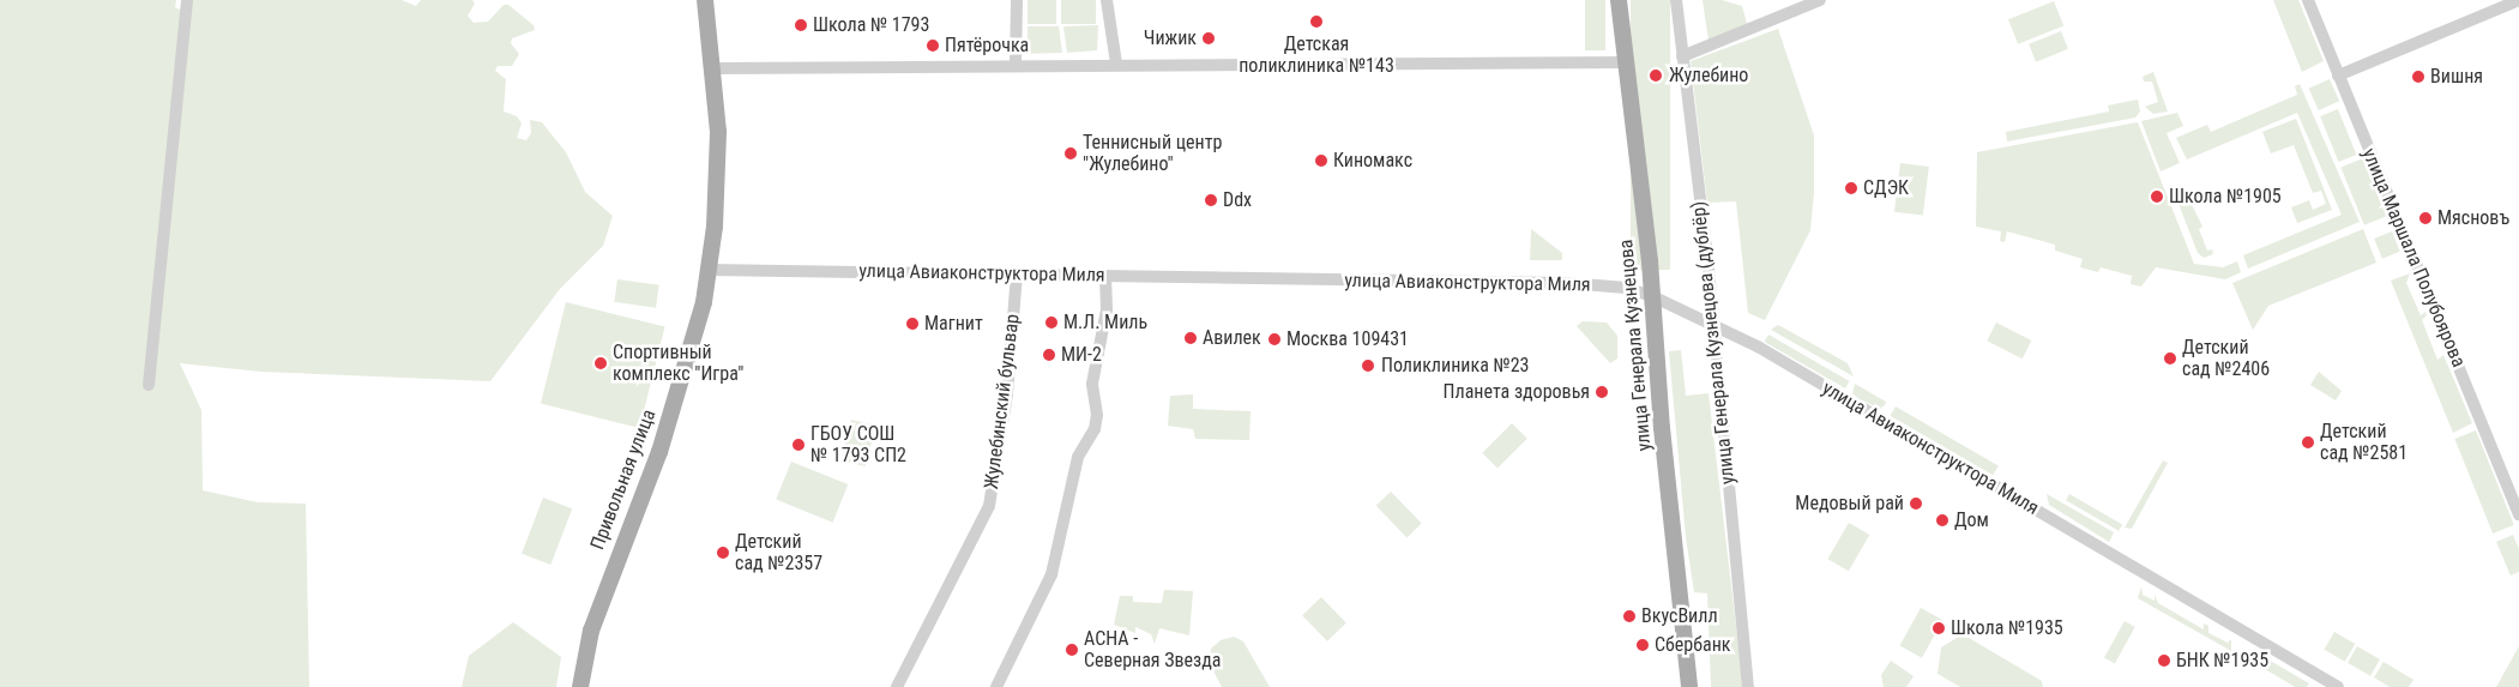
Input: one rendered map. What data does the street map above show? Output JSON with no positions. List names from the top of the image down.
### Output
{
  "streets": {
    "main road": ["улица Генерала Кузнецова", "Привольная улица"],
    "street": [
      "улица Маршала Полубоярова",
      "улица Авиаконструктора Миля",
      "улица Генерала Кузнецова (дублёр)",
      "Жулебинский бульвар"
    ]
  },
  "crossings": [
    ["улица Авиаконструктора Миля", "улица Генерала Кузнецова (дублёр)"],
    ["улица Авиаконструктора Миля", "улица Генерала Кузнецова"],
    ["улица Авиаконструктора Миля", "Жулебинский бульвар"],
    ["улица Авиаконструктора Миля", "Привольная улица"]
  ],
  "places": [
    "Детская поликлиника №143",
    "Школа № 1793",
    "Чижик",
    "Пятёрочка",
    "Жулебино",
    "Вишня",
    "Теннисный центр \"Жулебино\"",
    "Киномакс",
    "СДЭК",
    "Школа №1905",
    "Ddx",
    "Мясновъ",
    "М.Л. Миль",
    "Магнит",
    "Авилек",
    "Москва 109431",
    "МИ-2",
    "Детский сад №2406",
    "Спортивный комплекс \"Игра\"",
    "Поликлиника №23",
    "Планета здоровья",
    "Детский сад №2581",
    "ГБОУ СОШ № 1793 СП2",
    "Медовый рай",
    "Дом",
    "Детский сад №2357",
    "ВкусВилл",
    "Школа №1935",
    "Сбербанк",
    "АСНА - Северная Звезда",
    "БНК №1935"
  ]
}
